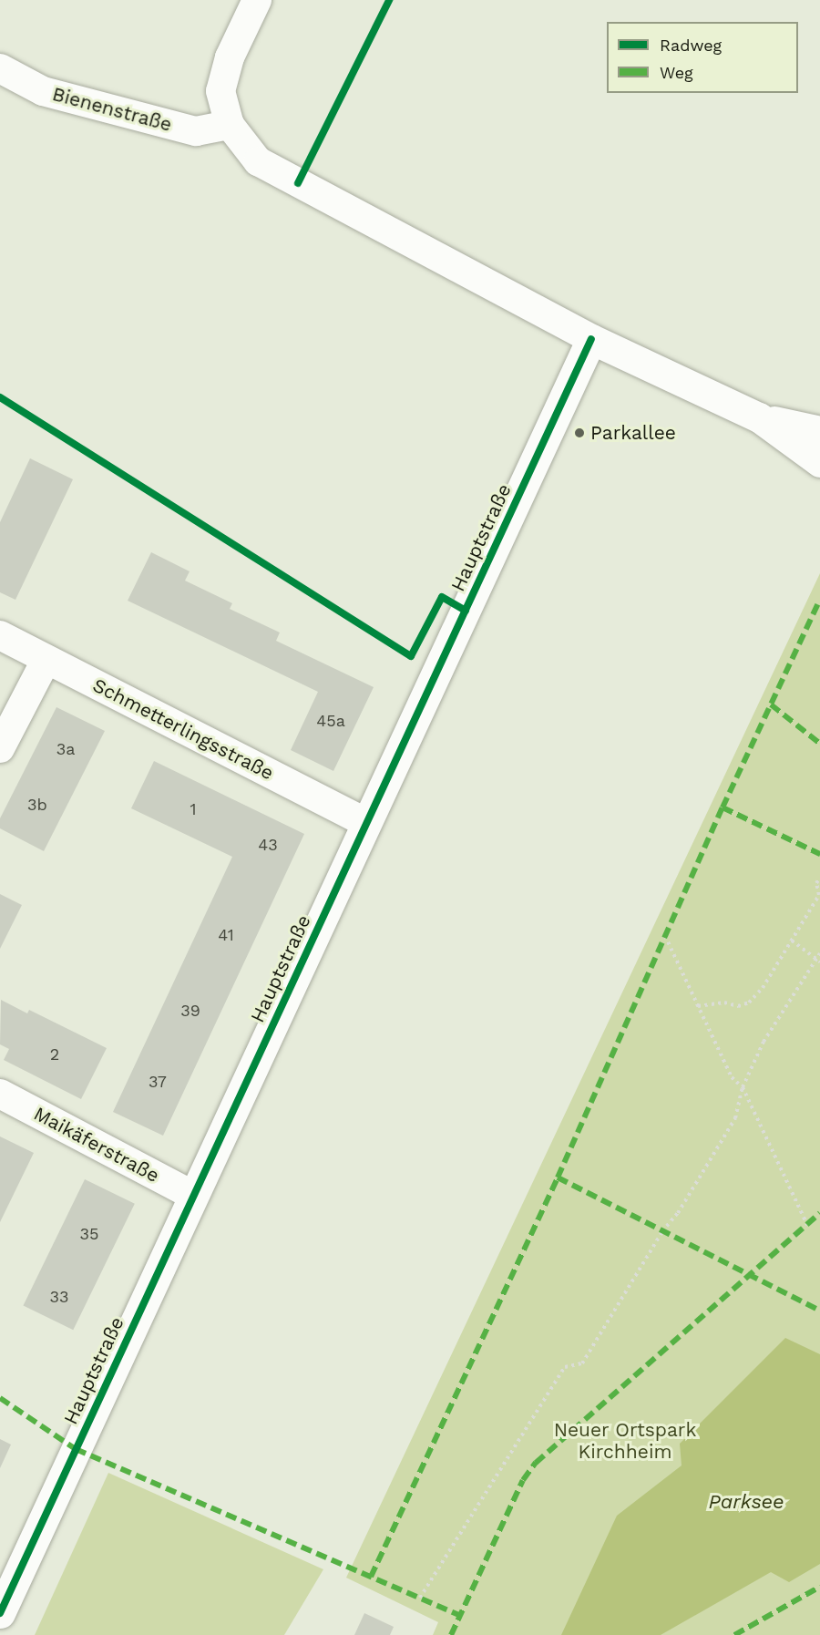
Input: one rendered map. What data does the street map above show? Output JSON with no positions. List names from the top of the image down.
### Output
{
  "streets": {
    "street": [
      "Bienenstraße",
      "Hauptstraße",
      "Schmetterlingsstraße",
      "Maikäferstraße"
    ]
  },
  "crossings": [
    ["Hauptstraße", "Schmetterlingsstraße"],
    ["Hauptstraße", "Maikäferstraße"]
  ],
  "water": ["Parksee"],
  "parks": ["Neuer Ortspark Kirchheim"],
  "places": ["Parkallee"],
  "house_numbers": [
    "45a",
    "3a",
    "3b",
    "1",
    "43",
    "41",
    "39",
    "2",
    "37",
    "35",
    "33"
  ],
  "legend": ["Radweg", "Weg"]
}
